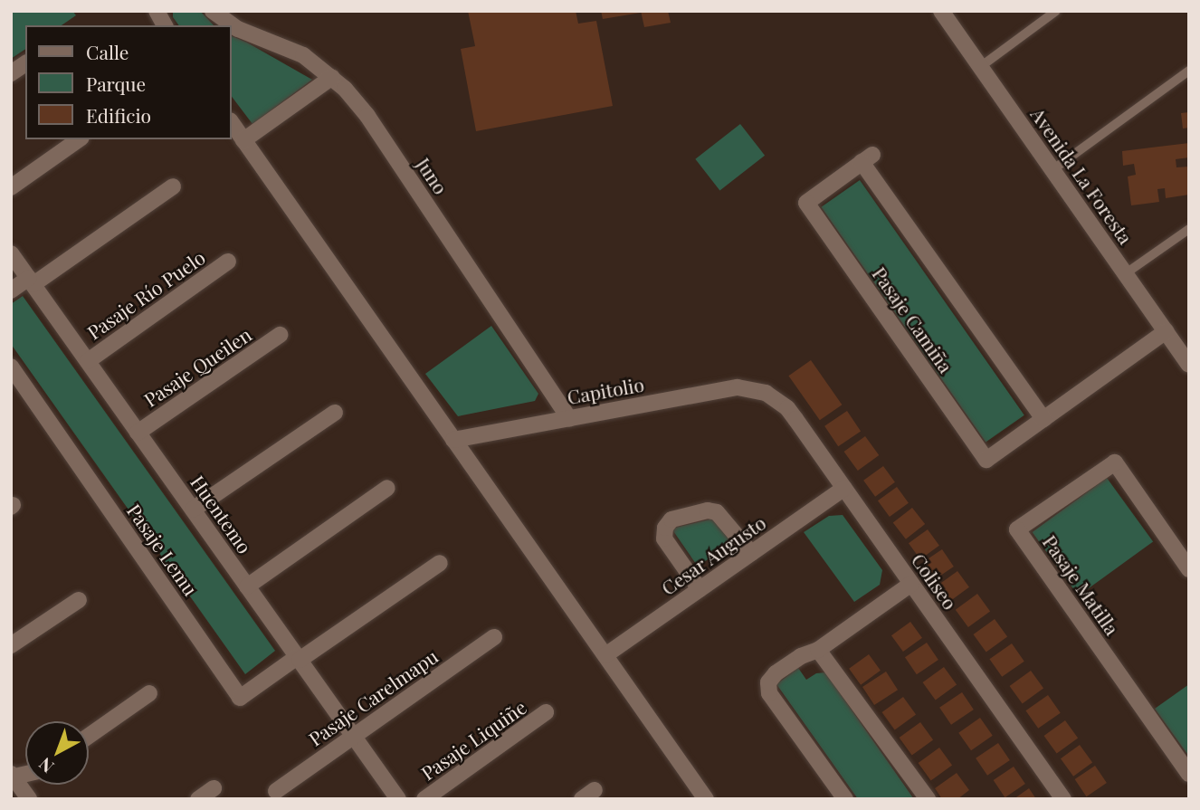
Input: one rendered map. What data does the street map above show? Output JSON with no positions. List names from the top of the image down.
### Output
{
  "streets": {
    "street": [
      "Juno",
      "Avenida La Foresta",
      "Pasaje Río Puelo",
      "Pasaje Camiña",
      "Pasaje Queilen",
      "Capitolio",
      "Huentemo",
      "Pasaje Lemu",
      "Cesar Augusto",
      "Coliseo",
      "Pasaje Matilla",
      "Pasaje Carelmapu",
      "Pasaje Liquiñe"
    ]
  },
  "crossings": [
    ["Juno", "Capitolio"],
    ["Avenida La Foresta", "Pasaje Camiña"],
    ["Pasaje Río Puelo", "Huentemo"],
    ["Pasaje Queilen", "Huentemo"],
    ["Capitolio", "Coliseo"],
    ["Huentemo", "Pasaje Lemu"],
    ["Huentemo", "Pasaje Carelmapu"],
    ["Cesar Augusto", "Coliseo"]
  ],
  "legend": ["Calle", "Parque", "Edificio"],
  "north": "bottom left"
}
